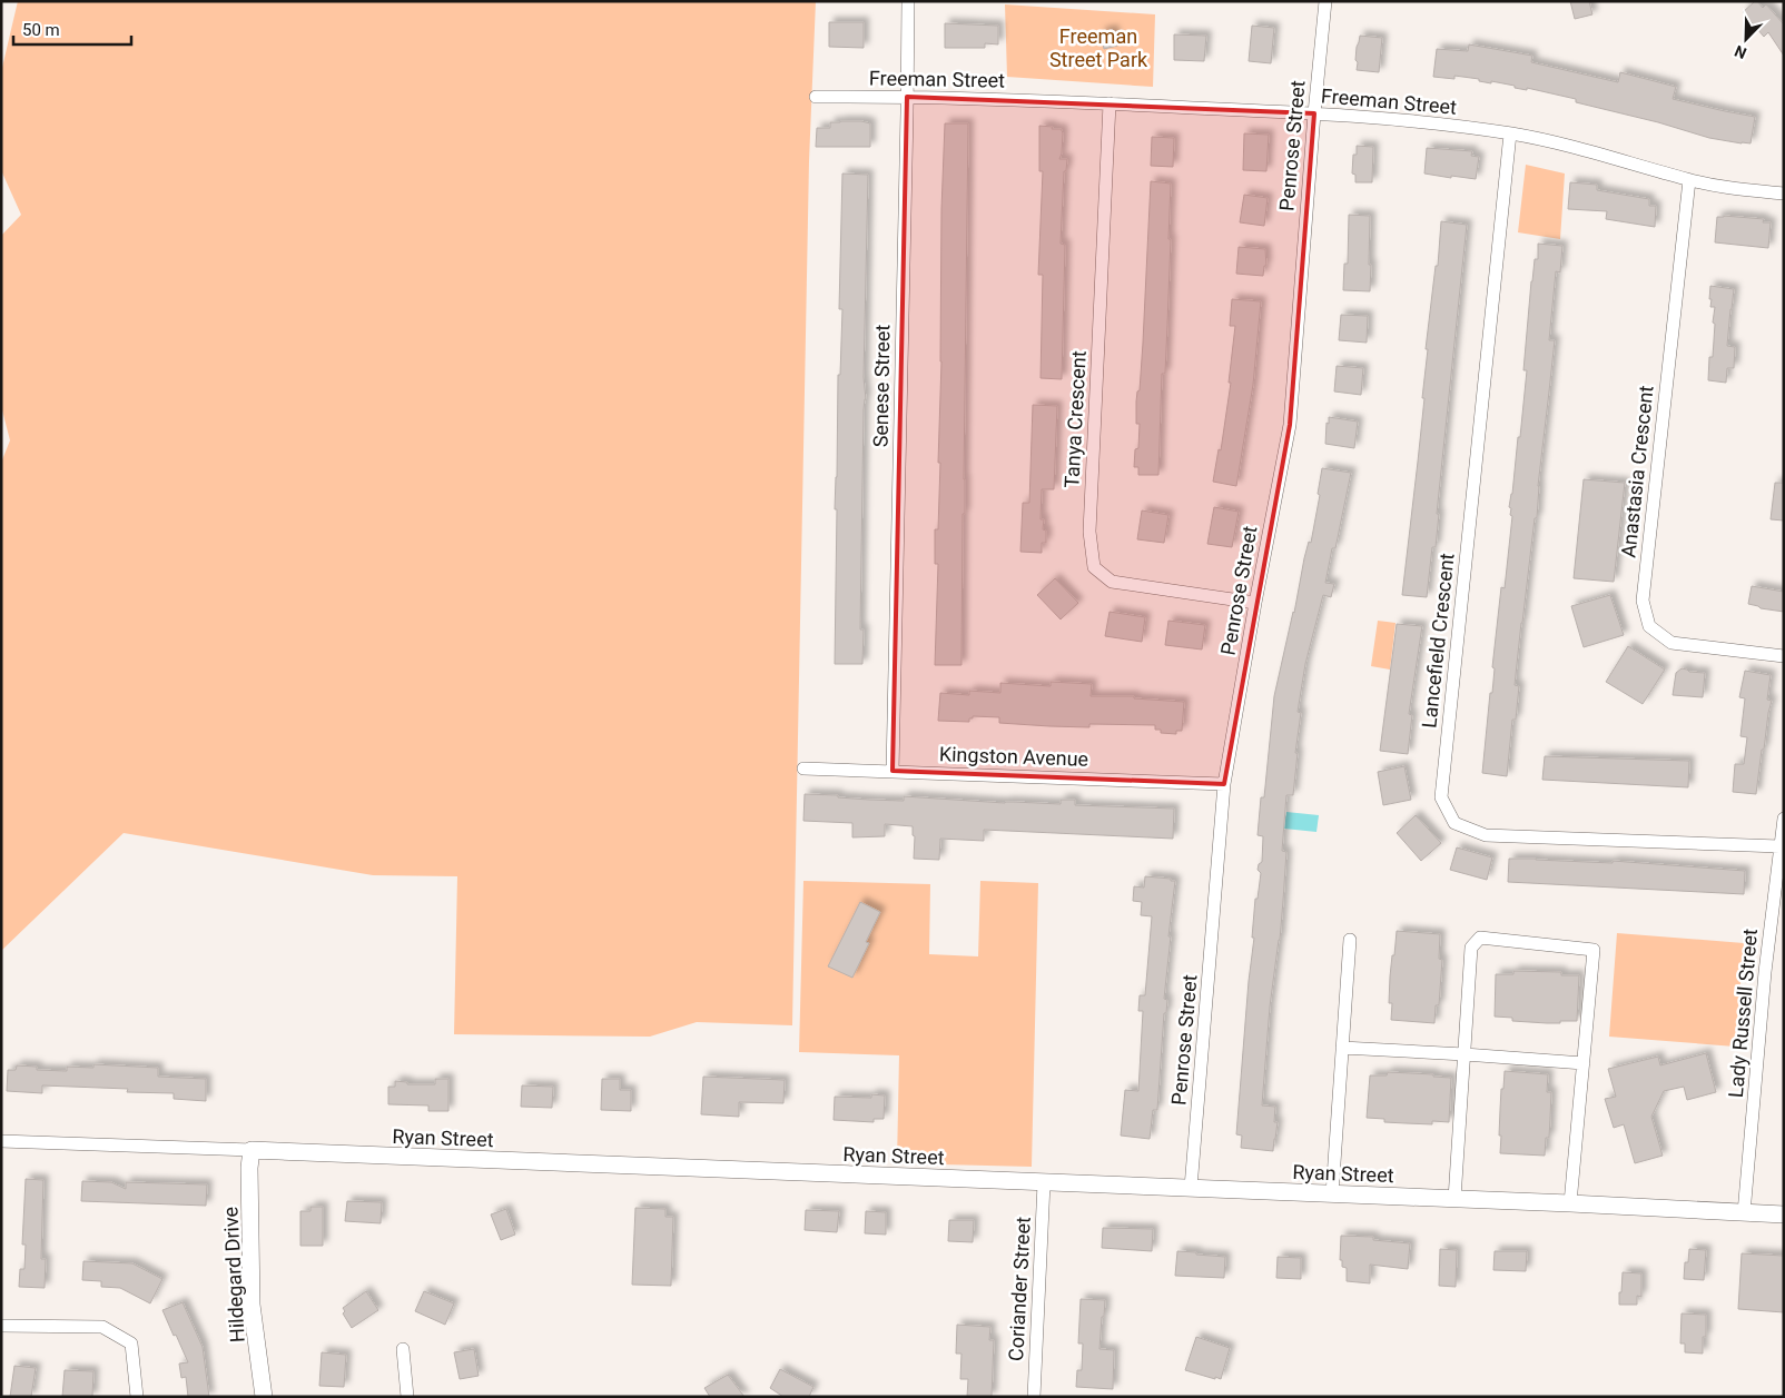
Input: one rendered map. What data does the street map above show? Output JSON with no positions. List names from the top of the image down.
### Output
{
  "streets": {
    "street": [
      "Freeman Street",
      "Penrose Street",
      "Senese Street",
      "Tanya Crescent",
      "Anastasia Crescent",
      "Lancefield Crescent",
      "Kingston Avenue",
      "Lady Russell Street",
      "Ryan Street",
      "Hildegard Drive",
      "Coriander Street"
    ]
  },
  "crossings": [
    ["Freeman Street", "Penrose Street"],
    ["Freeman Street", "Senese Street"],
    ["Freeman Street", "Tanya Crescent"],
    ["Freeman Street", "Anastasia Crescent"],
    ["Freeman Street", "Lancefield Crescent"],
    ["Penrose Street", "Tanya Crescent"],
    ["Penrose Street", "Kingston Avenue"],
    ["Penrose Street", "Ryan Street"],
    ["Senese Street", "Kingston Avenue"],
    ["Lancefield Crescent", "Lady Russell Street"],
    ["Lady Russell Street", "Ryan Street"],
    ["Ryan Street", "Hildegard Drive"],
    ["Ryan Street", "Coriander Street"]
  ],
  "parks": ["Freeman Street Park"],
  "scale_bar": "50 m",
  "north": "bottom left"
}
